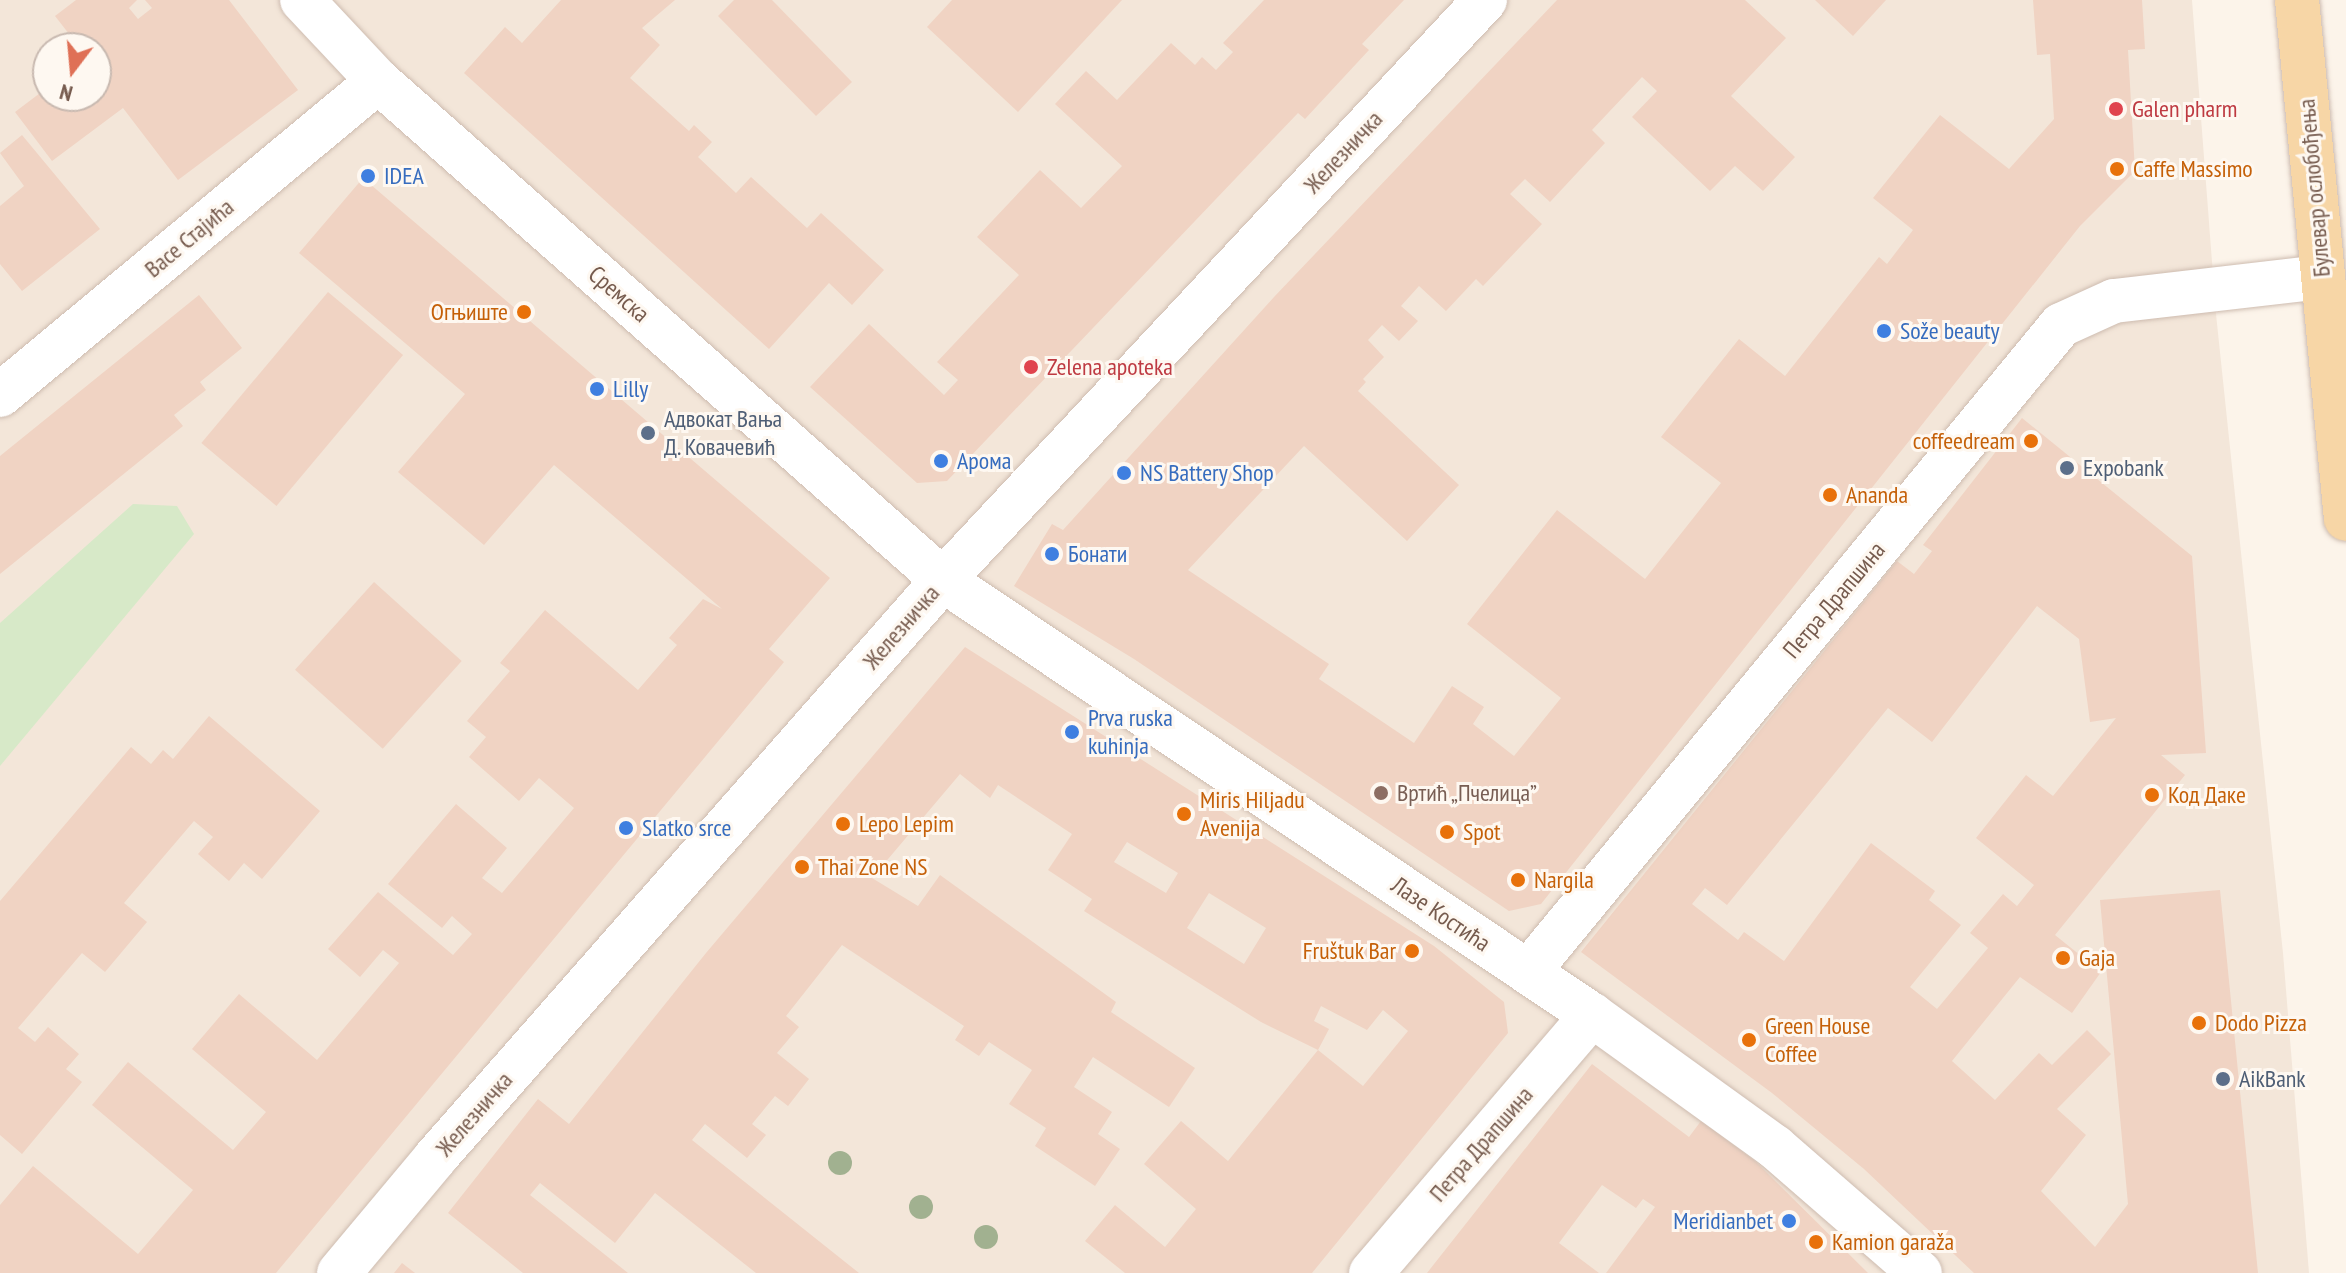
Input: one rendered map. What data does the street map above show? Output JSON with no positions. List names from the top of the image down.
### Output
{
  "streets": {
    "main road": ["Булевар ослобођења"],
    "street": [
      "Железничка",
      "Васе Стајића",
      "Сремска",
      "Петра Драпшина",
      "Лазе Костића"
    ]
  },
  "crossings": [
    ["Железничка", "Сремска"],
    ["Железничка", "Лазе Костића"],
    ["Булевар ослобођења", "Петра Драпшина"],
    ["Васе Стајића", "Сремска"],
    ["Сремска", "Лазе Костића"],
    ["Петра Драпшина", "Лазе Костића"]
  ],
  "places": [
    "Galen pharm",
    "Caffe Massimo",
    "IDEA",
    "Огњиште",
    "Sože beauty",
    "Zelena apoteka",
    "Lilly",
    "Адвокат Вања Д. Ковачевић",
    "coffeedream",
    "Арома",
    "Expobank",
    "NS Battery Shop",
    "Ananda",
    "Бонати",
    "Prva ruska kuhinja",
    "Вртић „Пчелица”",
    "Код Даке",
    "Miris Hiljadu Avenija",
    "Lepo Lepim",
    "Slatko srce",
    "Spot",
    "Thai Zone NS",
    "Nargila",
    "Fruštuk Bar",
    "Gaja",
    "Dodo Pizza",
    "Green House Coffee",
    "AikBank",
    "Meridianbet",
    "Kamion garaža"
  ],
  "north": "bottom"
}
